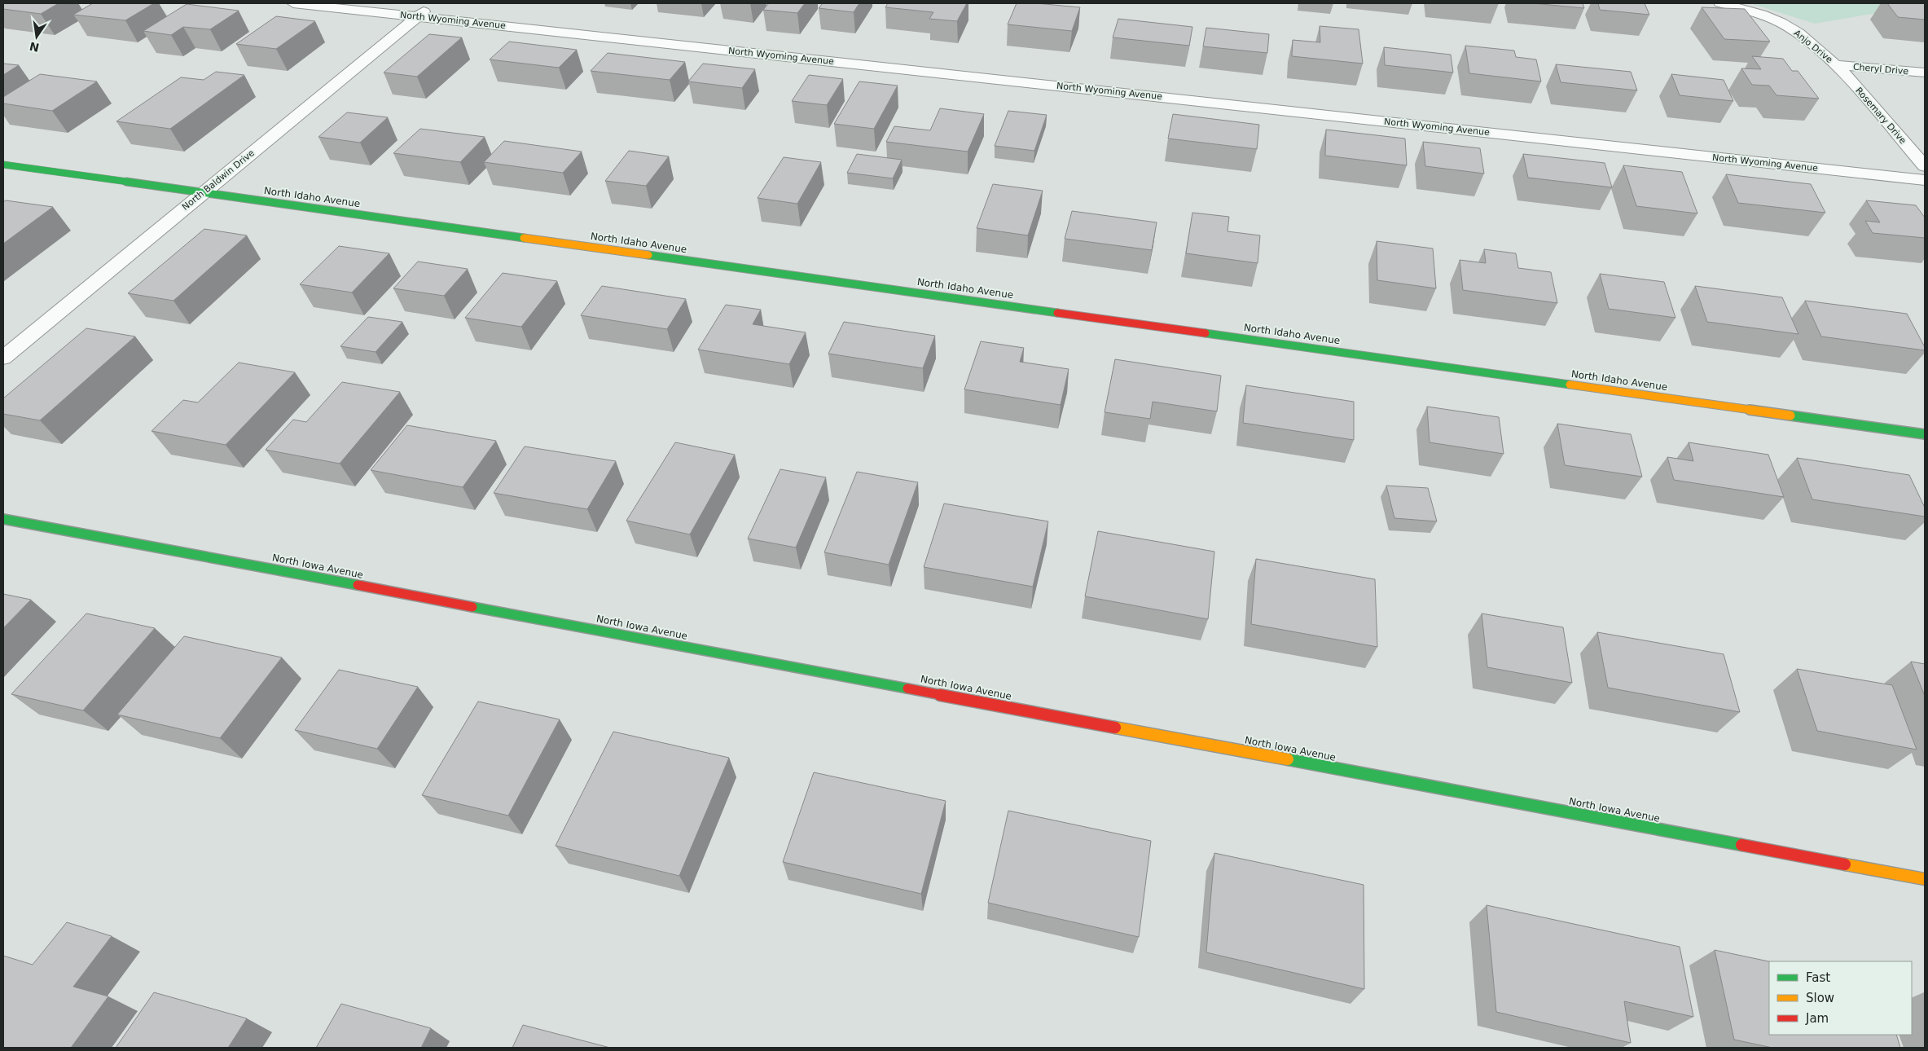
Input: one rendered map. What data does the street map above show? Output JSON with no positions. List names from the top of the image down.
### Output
{
  "streets": {
    "street": [
      "North Wyoming Avenue",
      "Anjo Drive",
      "Cheryl Drive",
      "Rosemary Drive",
      "North Baldwin Drive",
      "North Idaho Avenue",
      "North Iowa Avenue"
    ]
  },
  "crossings": [
    ["North Wyoming Avenue", "North Baldwin Drive"],
    ["Anjo Drive", "Cheryl Drive"],
    ["Anjo Drive", "Rosemary Drive"],
    ["Cheryl Drive", "Rosemary Drive"],
    ["North Baldwin Drive", "North Idaho Avenue"]
  ],
  "legend": ["Fast", "Slow", "Jam"],
  "north": "bottom"
}
